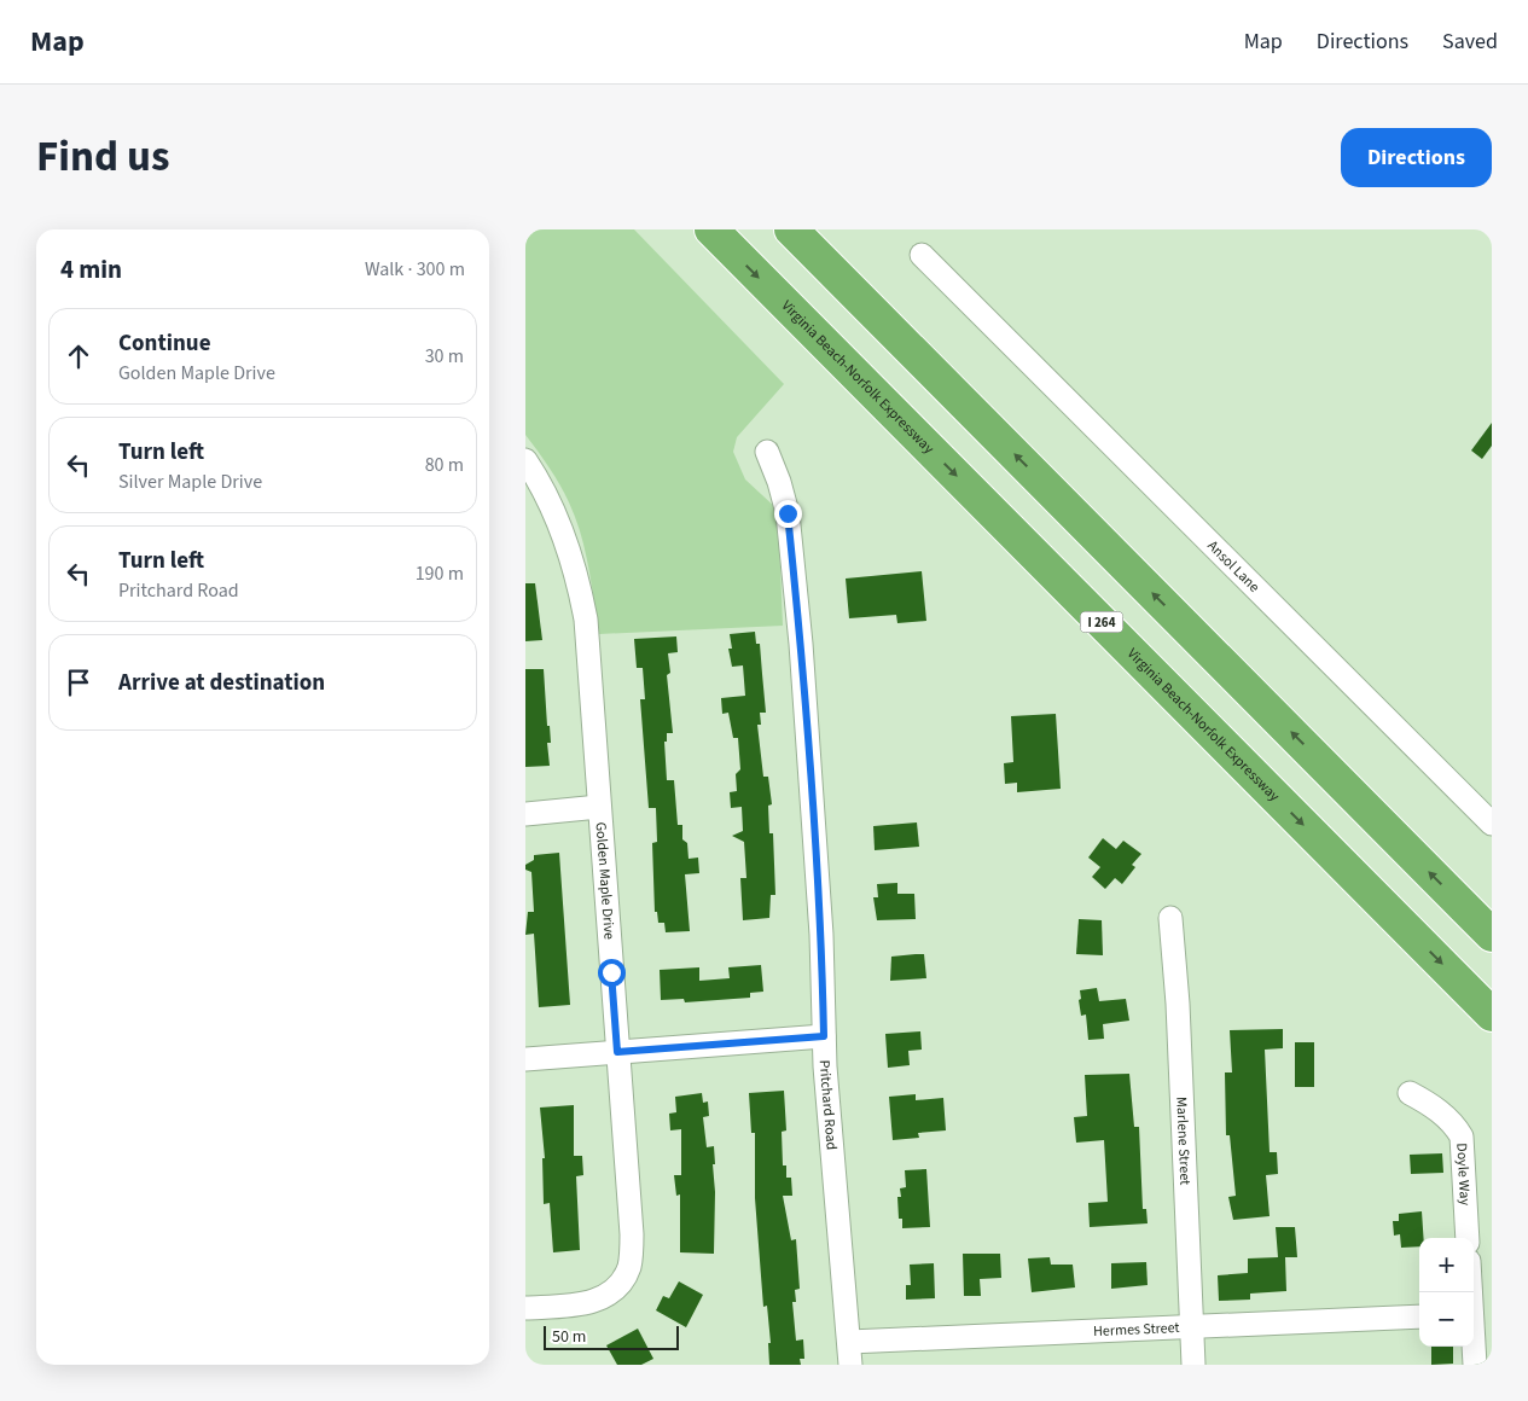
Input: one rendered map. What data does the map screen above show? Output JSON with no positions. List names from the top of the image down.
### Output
{
  "streets": {
    "highway": ["Virginia Beach-Norfolk Expressway", "I 264"],
    "street": [
      "Ansol Lane",
      "Golden Maple Drive",
      "Pritchard Road",
      "Marlene Street",
      "Doyle Way",
      "Hermes Street"
    ]
  },
  "crossings": [
    ["Pritchard Road", "Hermes Street"],
    ["Marlene Street", "Hermes Street"]
  ],
  "scale_bar": "50 m",
  "page": {
    "header": "Map",
    "nav": ["Map", "Directions", "Saved"],
    "title": "Find us",
    "buttons": "Directions",
    "heading": ["4 min", "Walk · 300 m"],
    "list": [
      ["Continue", "Golden Maple Drive", "30 m"],
      ["Turn left", "Silver Maple Drive", "80 m"],
      ["Turn left", "Pritchard Road", "190 m"],
      "Arrive at destination"
    ],
    "map_buttons": ["+", "−"],
    "scale": "50 m"
  }
}
